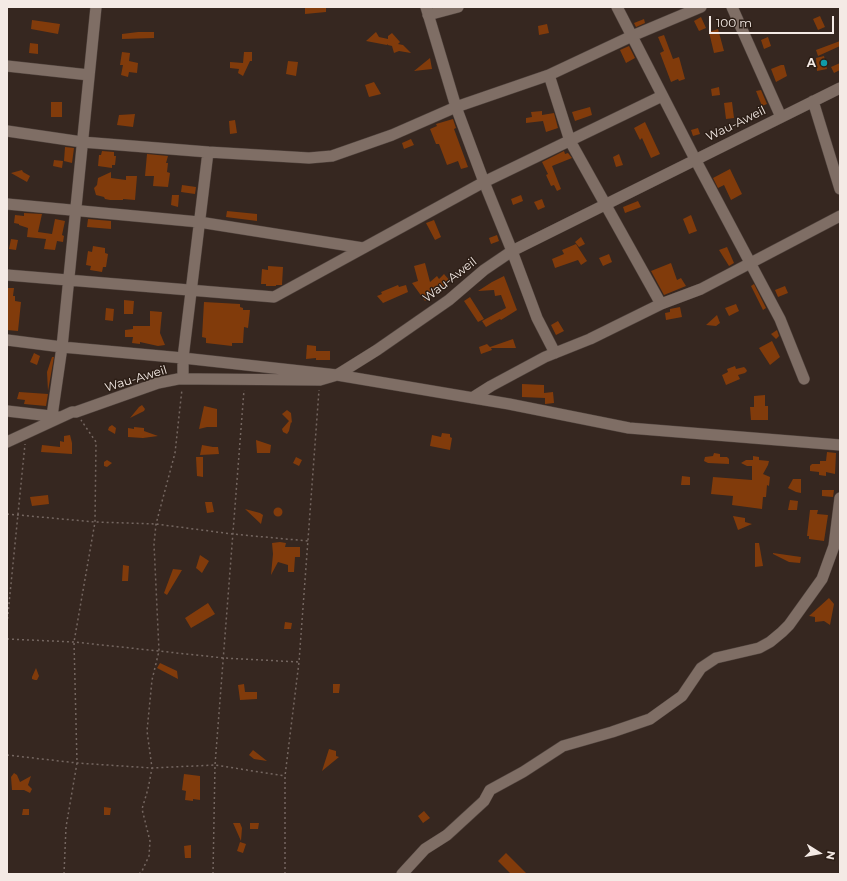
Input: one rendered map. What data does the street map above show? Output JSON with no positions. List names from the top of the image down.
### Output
{
  "streets": {
    "street": ["Wau-Aweil"]
  },
  "places": ["A"],
  "scale_bar": "100 m",
  "north": "right"
}
